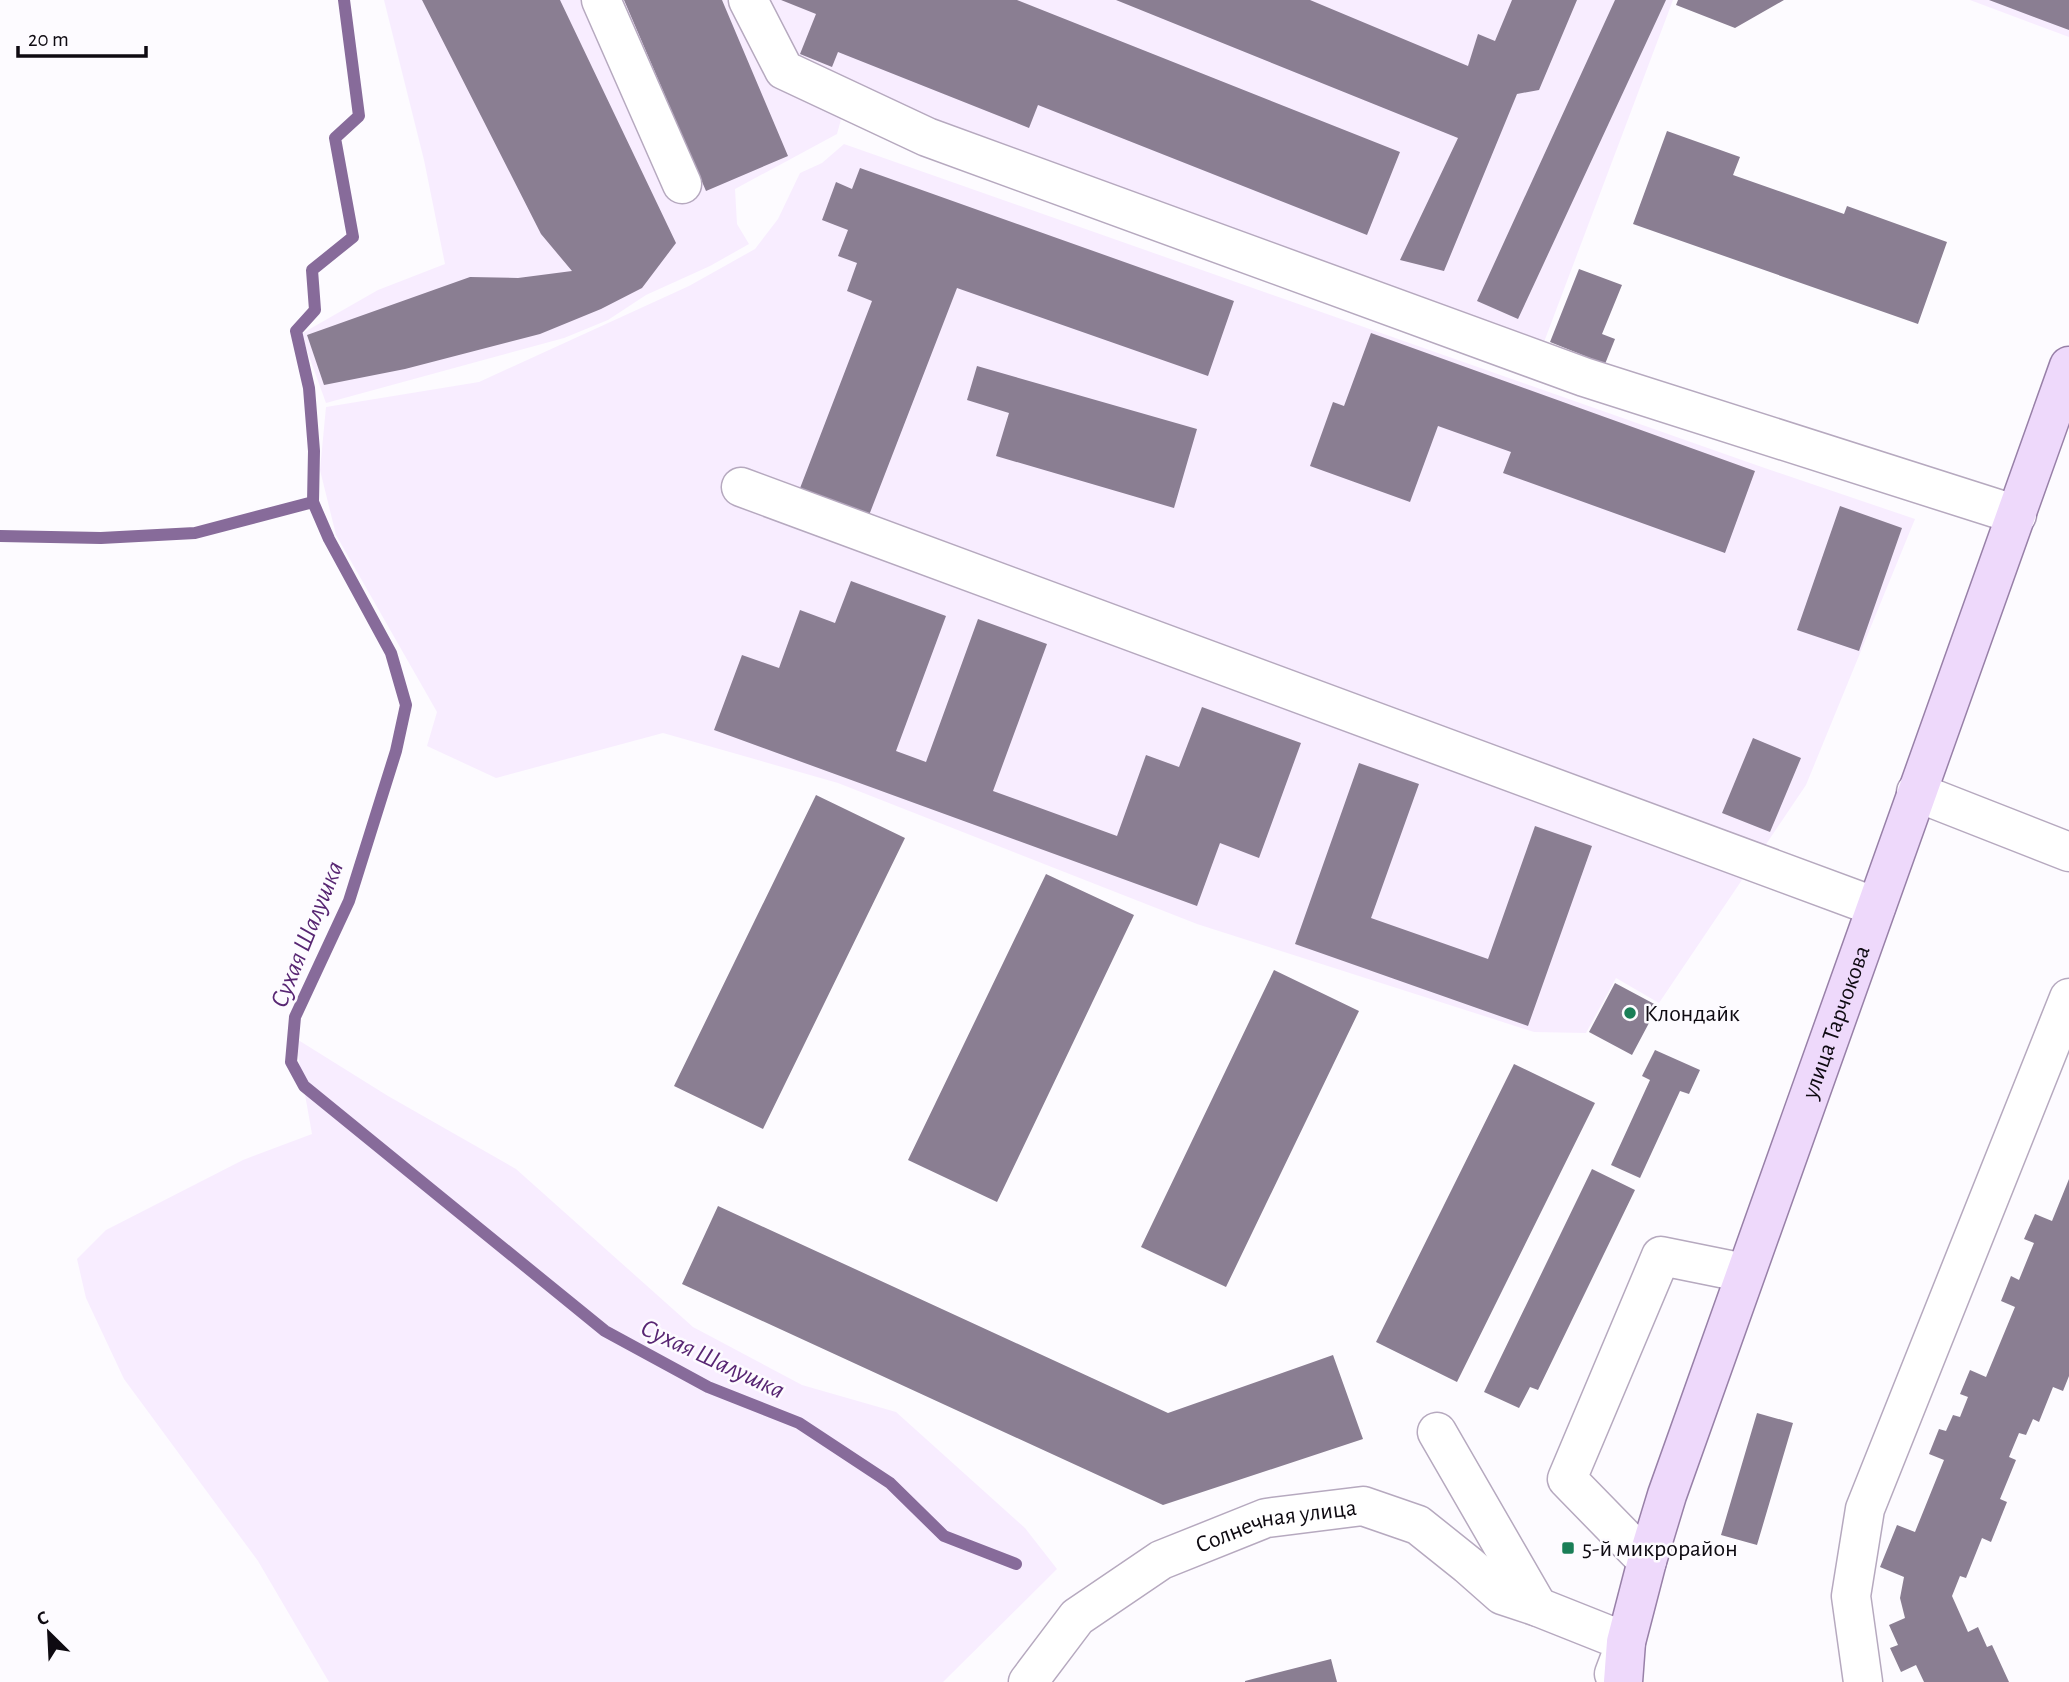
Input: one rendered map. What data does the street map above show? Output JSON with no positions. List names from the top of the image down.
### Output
{
  "streets": {
    "main road": ["улица Тарчокова"],
    "street": ["Солнечная улица"]
  },
  "crossings": [
    ["улица Тарчокова", "Солнечная улица"]
  ],
  "water": ["Сухая Шалушка"],
  "places": {
    "other": ["Клондайк"],
    "transit": ["5-й микрорайон"]
  },
  "scale_bar": "20 m",
  "north": "top left"
}
